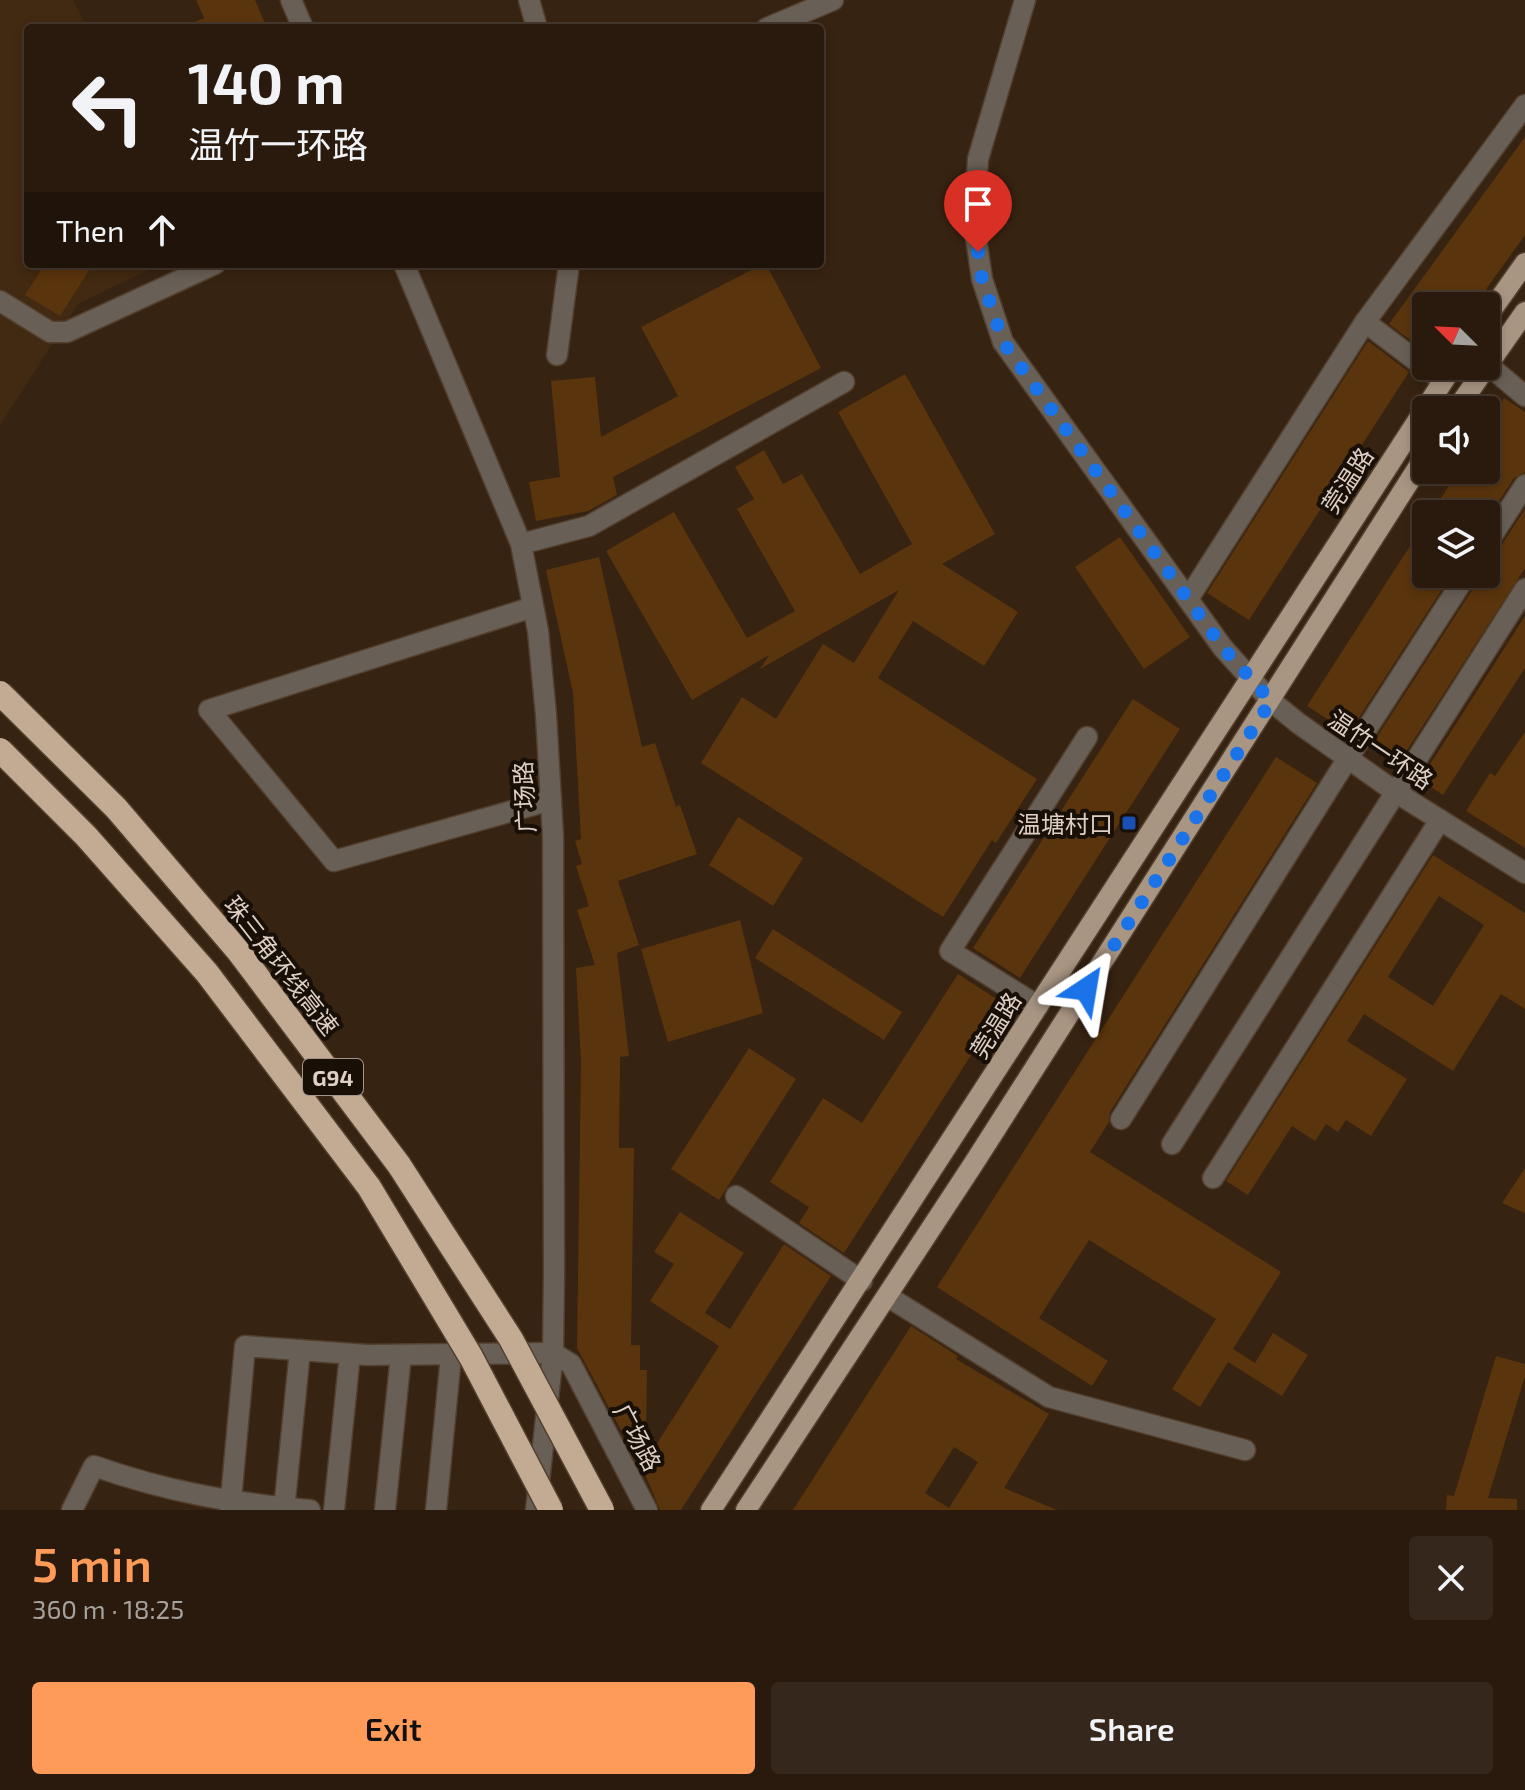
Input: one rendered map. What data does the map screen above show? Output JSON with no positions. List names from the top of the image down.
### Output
{
  "streets": {
    "highway": ["珠三角环线高速", "G94"],
    "main road": ["莞温路"],
    "street": ["温竹一环路", "广场路"]
  },
  "crossings": [
    ["莞温路", "温竹一环路"]
  ],
  "places": {
    "transit": ["温塘村口"]
  },
  "north": "top left",
  "page": {
    "turn": ["140 m", "温竹一环路"],
    "then": "Then",
    "heading": ["5 min", "360 m · 18:25"],
    "buttons": ["Exit", "Share"]
  }
}
